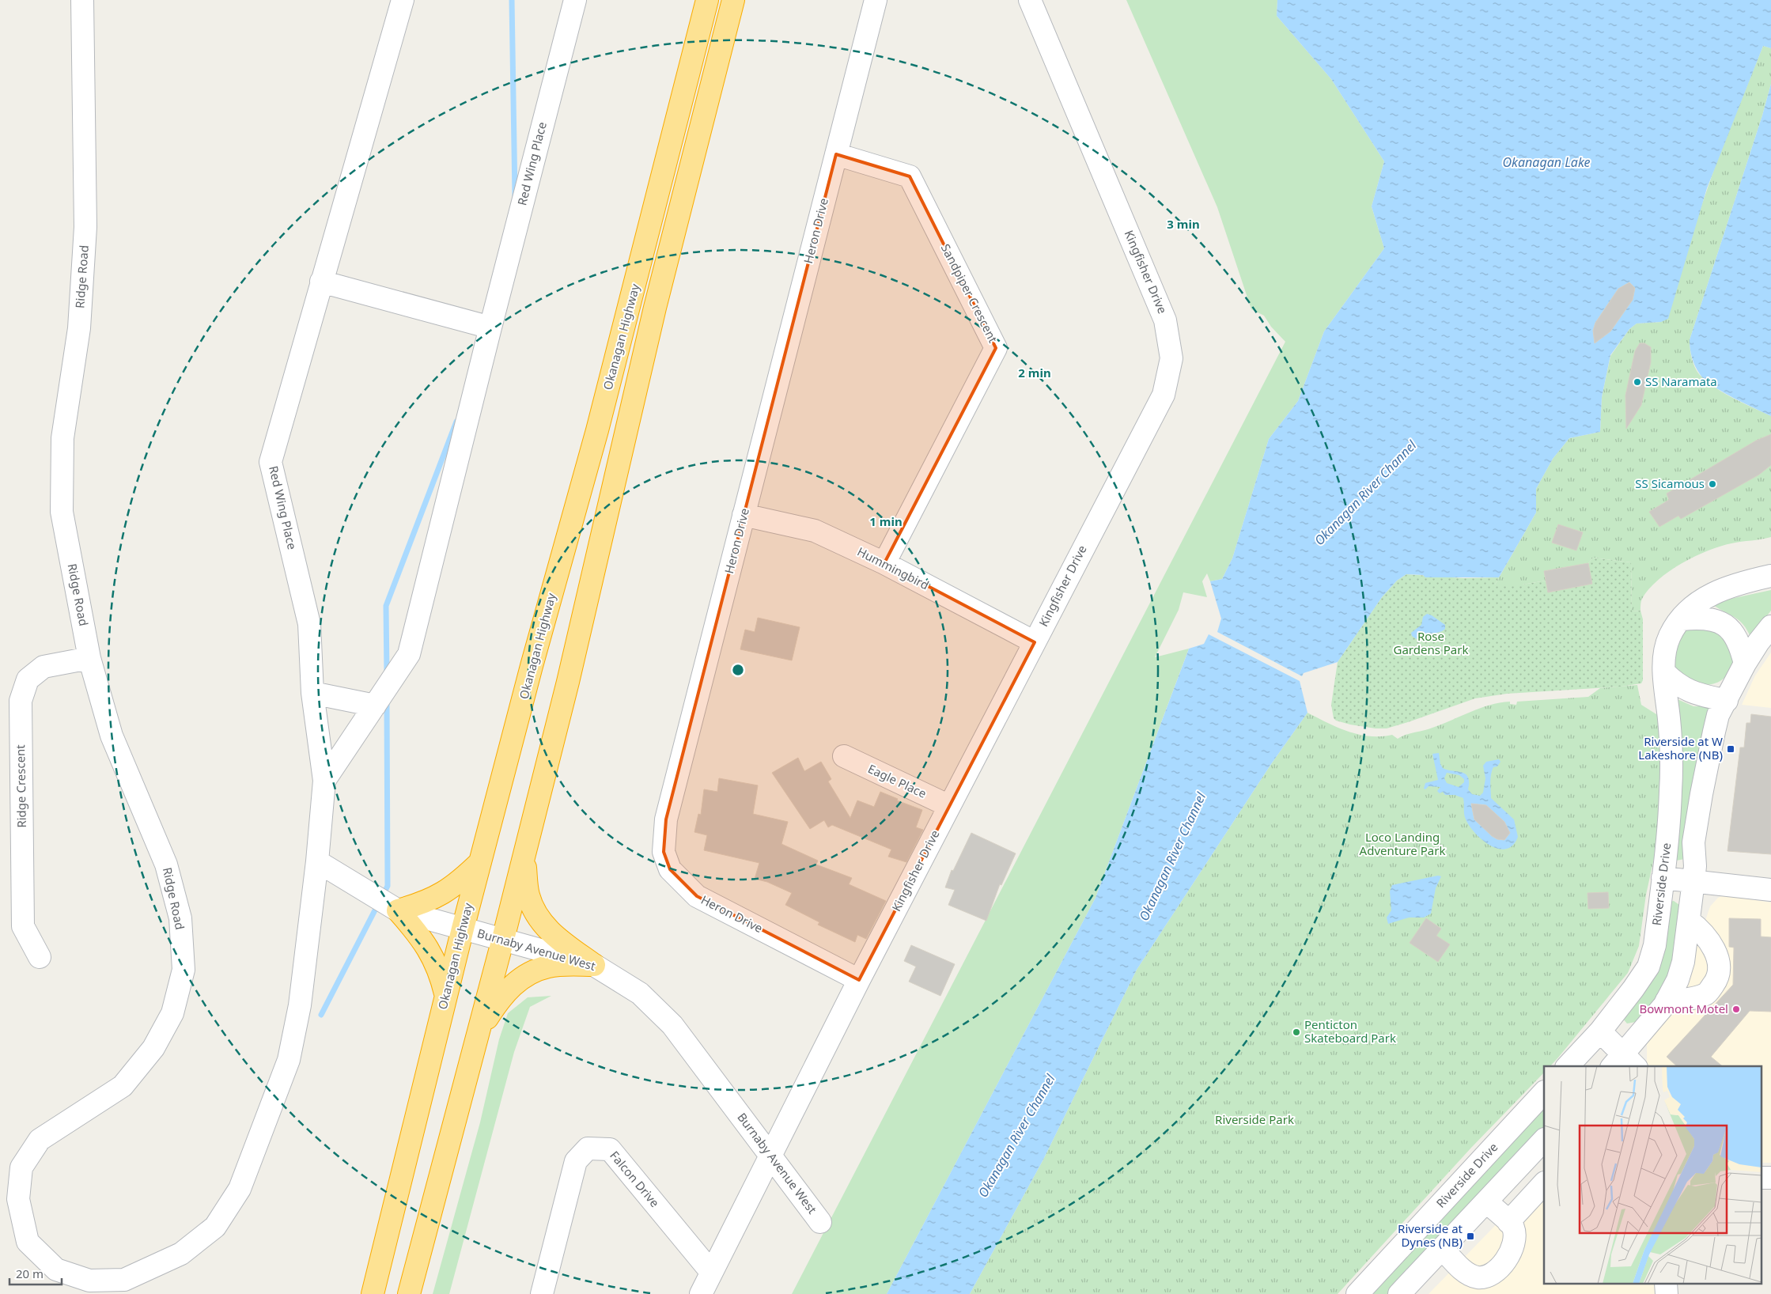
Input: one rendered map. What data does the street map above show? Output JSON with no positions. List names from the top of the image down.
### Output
{
  "streets": {
    "highway": ["Okanagan Highway"],
    "street": [
      "Red Wing Place",
      "Heron Drive",
      "Kingfisher Drive",
      "Ridge Road",
      "Sandpiper Crescent",
      "Hummingbird",
      "Eagle Place",
      "Ridge Crescent",
      "Riverside Drive",
      "Burnaby Avenue West",
      "Falcon Drive"
    ]
  },
  "crossings": [
    ["Heron Drive", "Kingfisher Drive"],
    ["Heron Drive", "Sandpiper Crescent"],
    ["Heron Drive", "Hummingbird"],
    ["Kingfisher Drive", "Hummingbird"],
    ["Kingfisher Drive", "Eagle Place"],
    ["Kingfisher Drive", "Burnaby Avenue West"],
    ["Ridge Road", "Ridge Crescent"],
    ["Ridge Road", "Burnaby Avenue West"],
    ["Sandpiper Crescent", "Hummingbird"],
    ["Okanagan Highway", "Burnaby Avenue West"]
  ],
  "water": ["Okanagan Lake", "Okanagan River Channel"],
  "parks": ["Rose Gardens Park", "Loco Landing Adventure Park", "Riverside Park"],
  "places": {
    "other": [
      "SS Naramata",
      "SS Sicamous",
      "Bowmont Motel",
      "Penticton Skateboard Park"
    ],
    "transit": ["Riverside at W Lakeshore (NB)", "Riverside at Dynes (NB)"]
  },
  "scale_bar": "20 m",
  "rings": ["3 min", "2 min", "1 min"]
}
